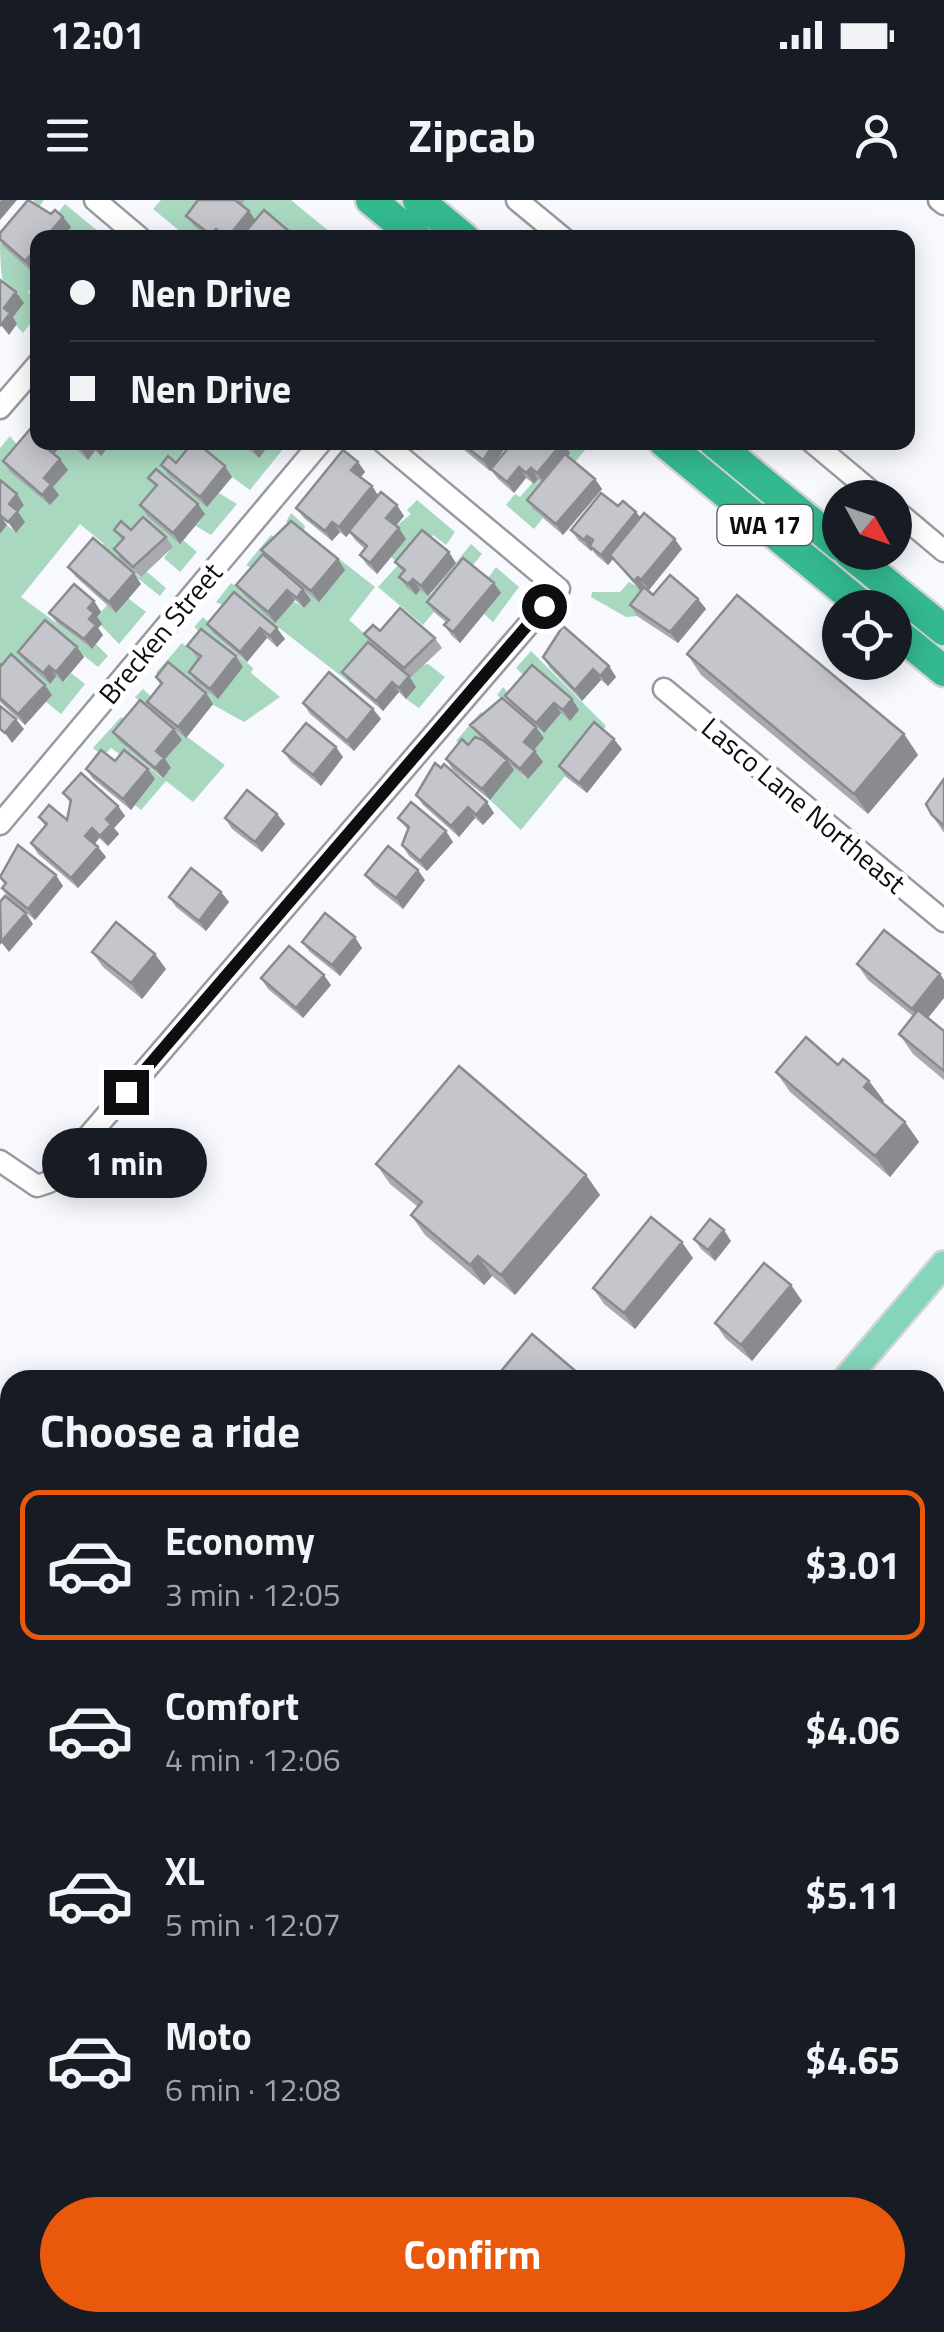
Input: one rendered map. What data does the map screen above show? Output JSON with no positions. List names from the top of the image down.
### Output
{
  "streets": {
    "highway": ["WA 17"],
    "street": ["Brecken Street", "Lasco Lane Northeast"]
  },
  "north": "bottom right",
  "page": {
    "status": "12:01",
    "header": "Zipcab",
    "banner": ["Nen Drive", "Nen Drive"],
    "bubble": "1 min",
    "heading": "Choose a ride",
    "list": [
      {
        "name": "Economy",
        "note": "3 min · 12:05",
        "value": "$3.01"
      },
      {
        "name": "Comfort",
        "note": "4 min · 12:06",
        "value": "$4.06"
      },
      {
        "name": "XL",
        "note": "5 min · 12:07",
        "value": "$5.11"
      },
      {
        "name": "Moto",
        "note": "6 min · 12:08",
        "value": "$4.65"
      }
    ],
    "buttons": "Confirm"
  }
}
